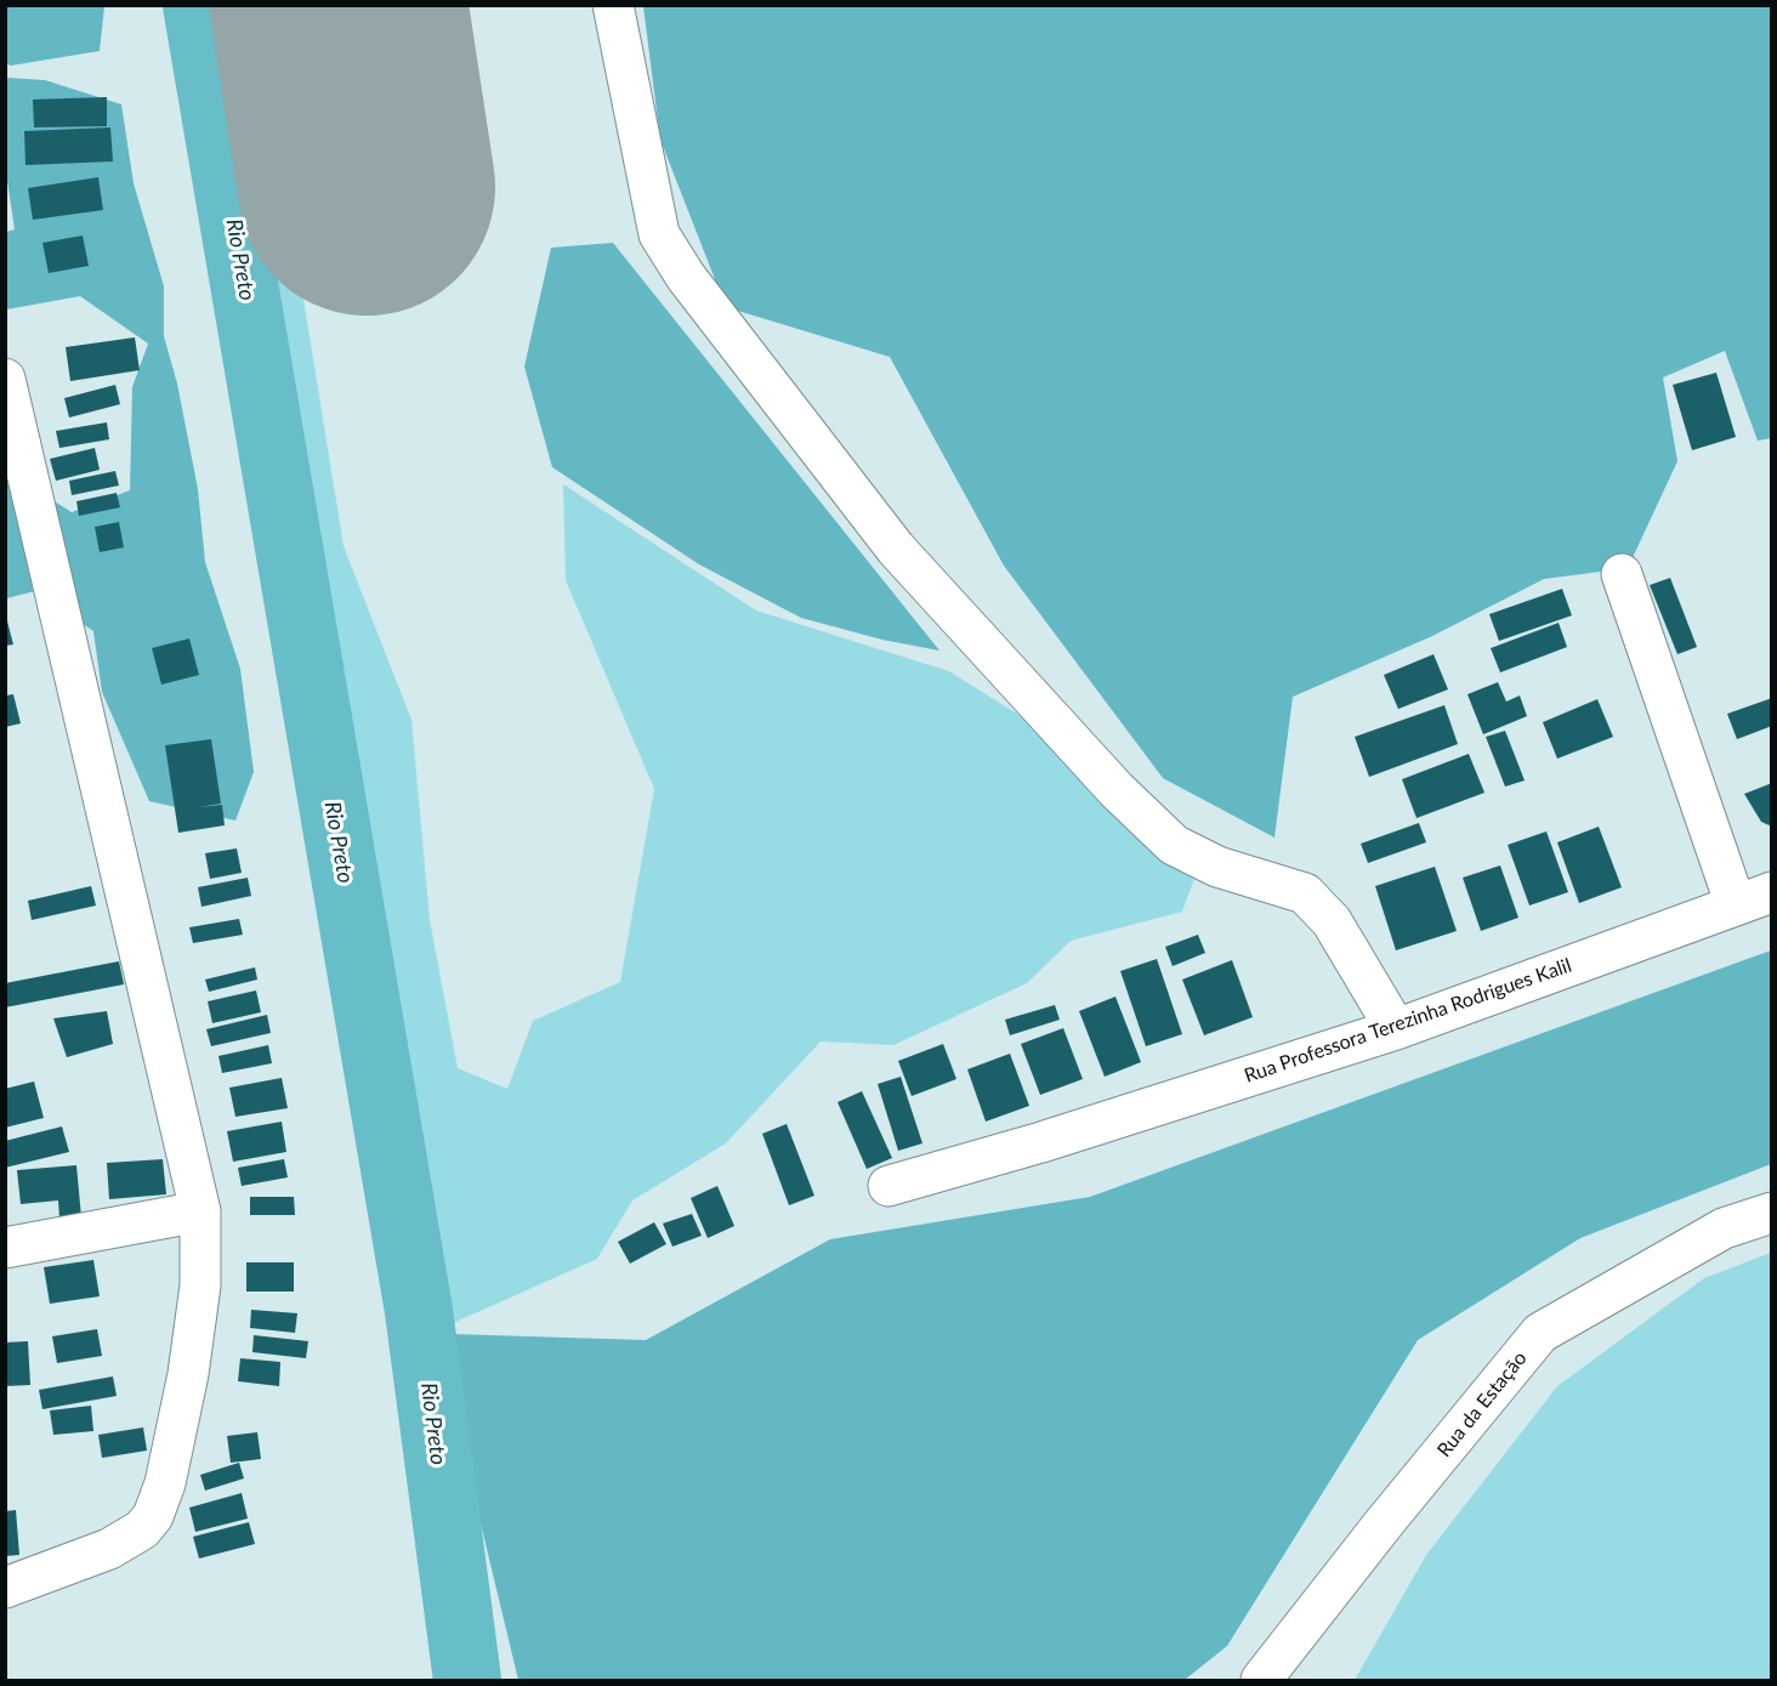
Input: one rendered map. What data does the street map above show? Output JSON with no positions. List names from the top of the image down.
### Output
{
  "streets": {
    "street": ["Rua Professora Terezinha Rodrigues Kalil", "Rua da Estação"]
  },
  "water": ["Rio Preto"]
}
